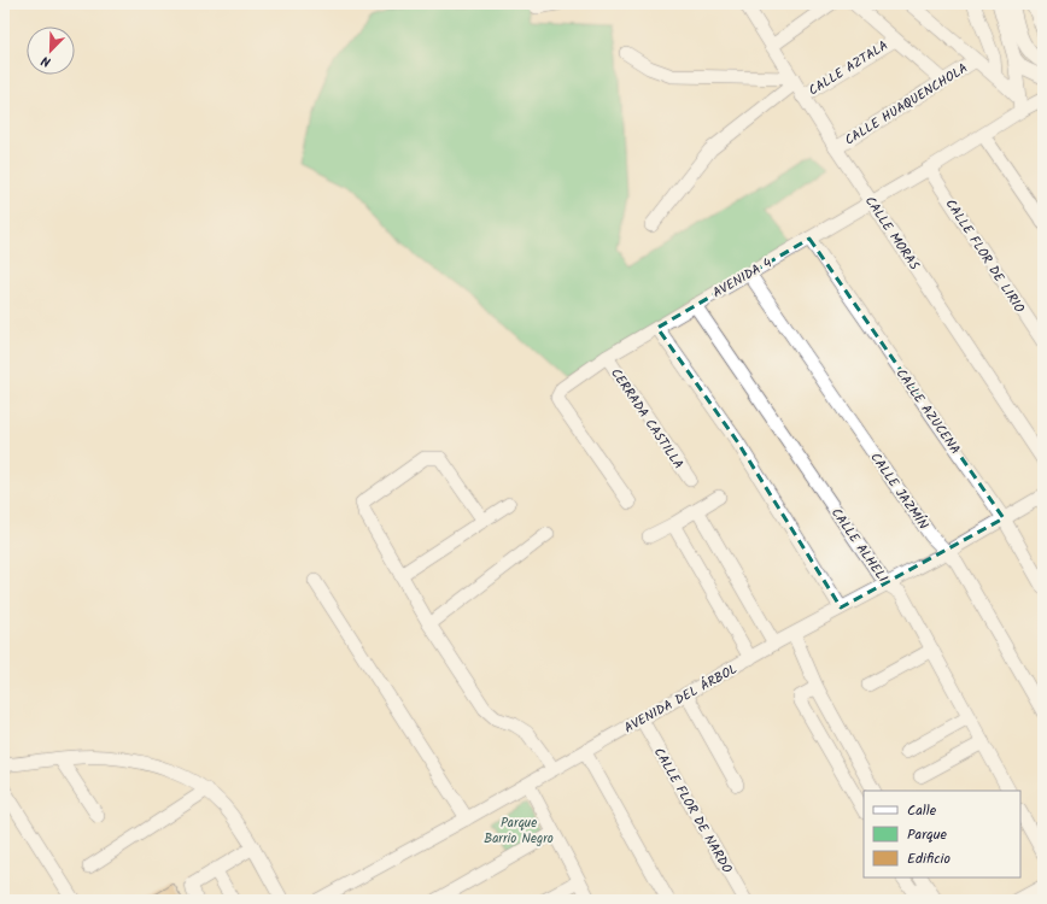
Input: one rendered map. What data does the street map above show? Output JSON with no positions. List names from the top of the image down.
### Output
{
  "streets": {
    "street": [
      "CALLE AZTALA",
      "CALLE HUAQUENCHOLA",
      "CALLE MORAS",
      "CALLE FLOR DE LIRIO",
      "AVENIDA 4",
      "CALLE AZUCENA",
      "CERRADA CASTILLA",
      "CALLE JAZMÍN",
      "CALLE ALHELI",
      "AVENIDA DEL ÁRBOL",
      "CALLE FLOR DE NARDO"
    ]
  },
  "crossings": [
    ["CALLE AZTALA", "CALLE MORAS"],
    ["CALLE HUAQUENCHOLA", "CALLE MORAS"],
    ["CALLE MORAS", "AVENIDA 4"],
    ["CALLE FLOR DE LIRIO", "AVENIDA 4"],
    ["AVENIDA 4", "CALLE AZUCENA"],
    ["AVENIDA 4", "CERRADA CASTILLA"],
    ["AVENIDA 4", "CALLE JAZMÍN"],
    ["AVENIDA 4", "CALLE ALHELI"],
    ["CALLE AZUCENA", "AVENIDA DEL ÁRBOL"],
    ["CALLE JAZMÍN", "AVENIDA DEL ÁRBOL"],
    ["CALLE ALHELI", "AVENIDA DEL ÁRBOL"],
    ["AVENIDA DEL ÁRBOL", "CALLE FLOR DE NARDO"]
  ],
  "parks": ["Parque Barrio Negro"],
  "legend": ["Calle", "Parque", "Edificio"],
  "north": "bottom left"
}
